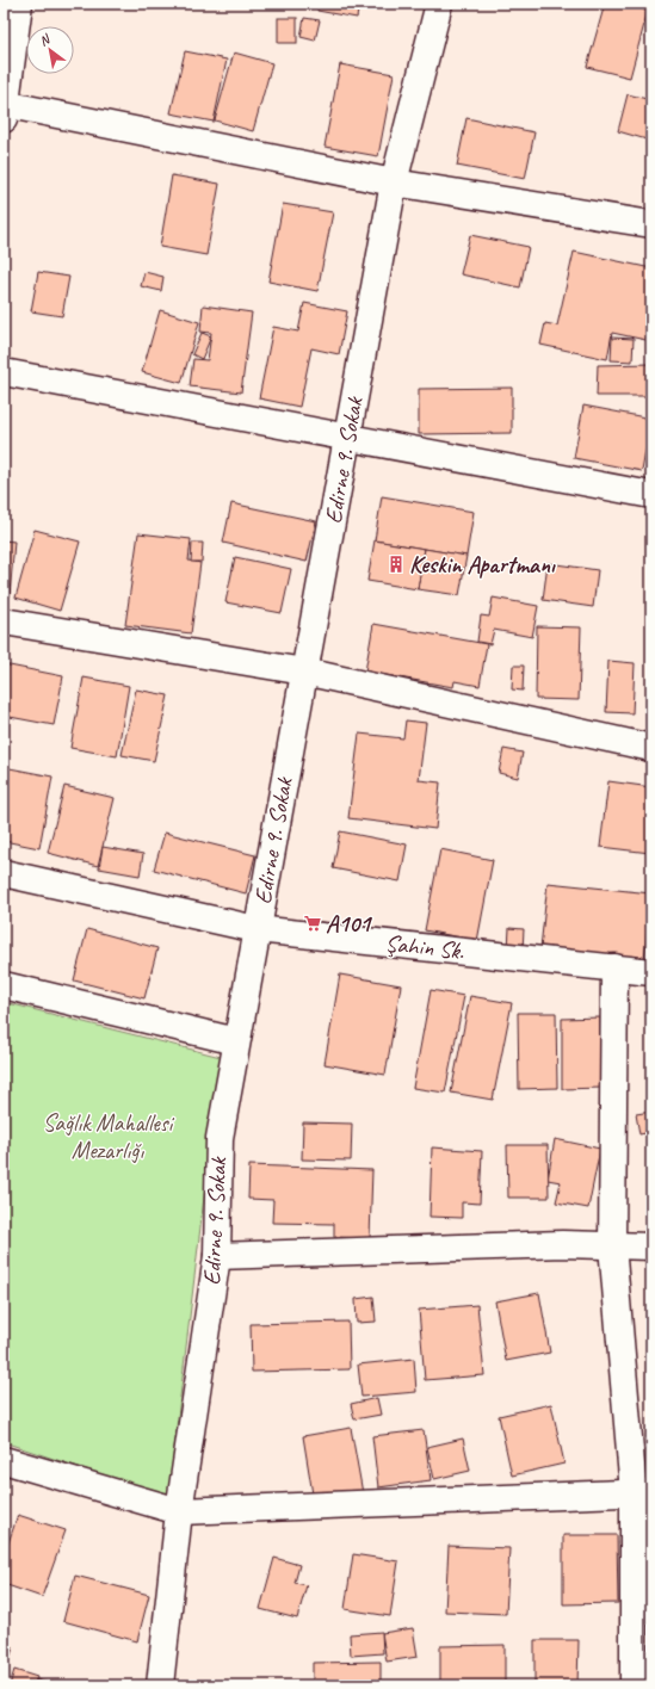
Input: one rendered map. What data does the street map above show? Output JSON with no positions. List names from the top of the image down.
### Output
{
  "streets": {
    "street": ["Edirne 9. Sokak", "Şahin Sk."]
  },
  "crossings": [
    ["Edirne 9. Sokak", "Şahin Sk."]
  ],
  "parks": ["Sağlık Mahallesi Mezarlığı"],
  "places": {
    "building": ["Keskin Apartmanı"],
    "supermarket": ["A101"]
  },
  "north": "top left"
}
